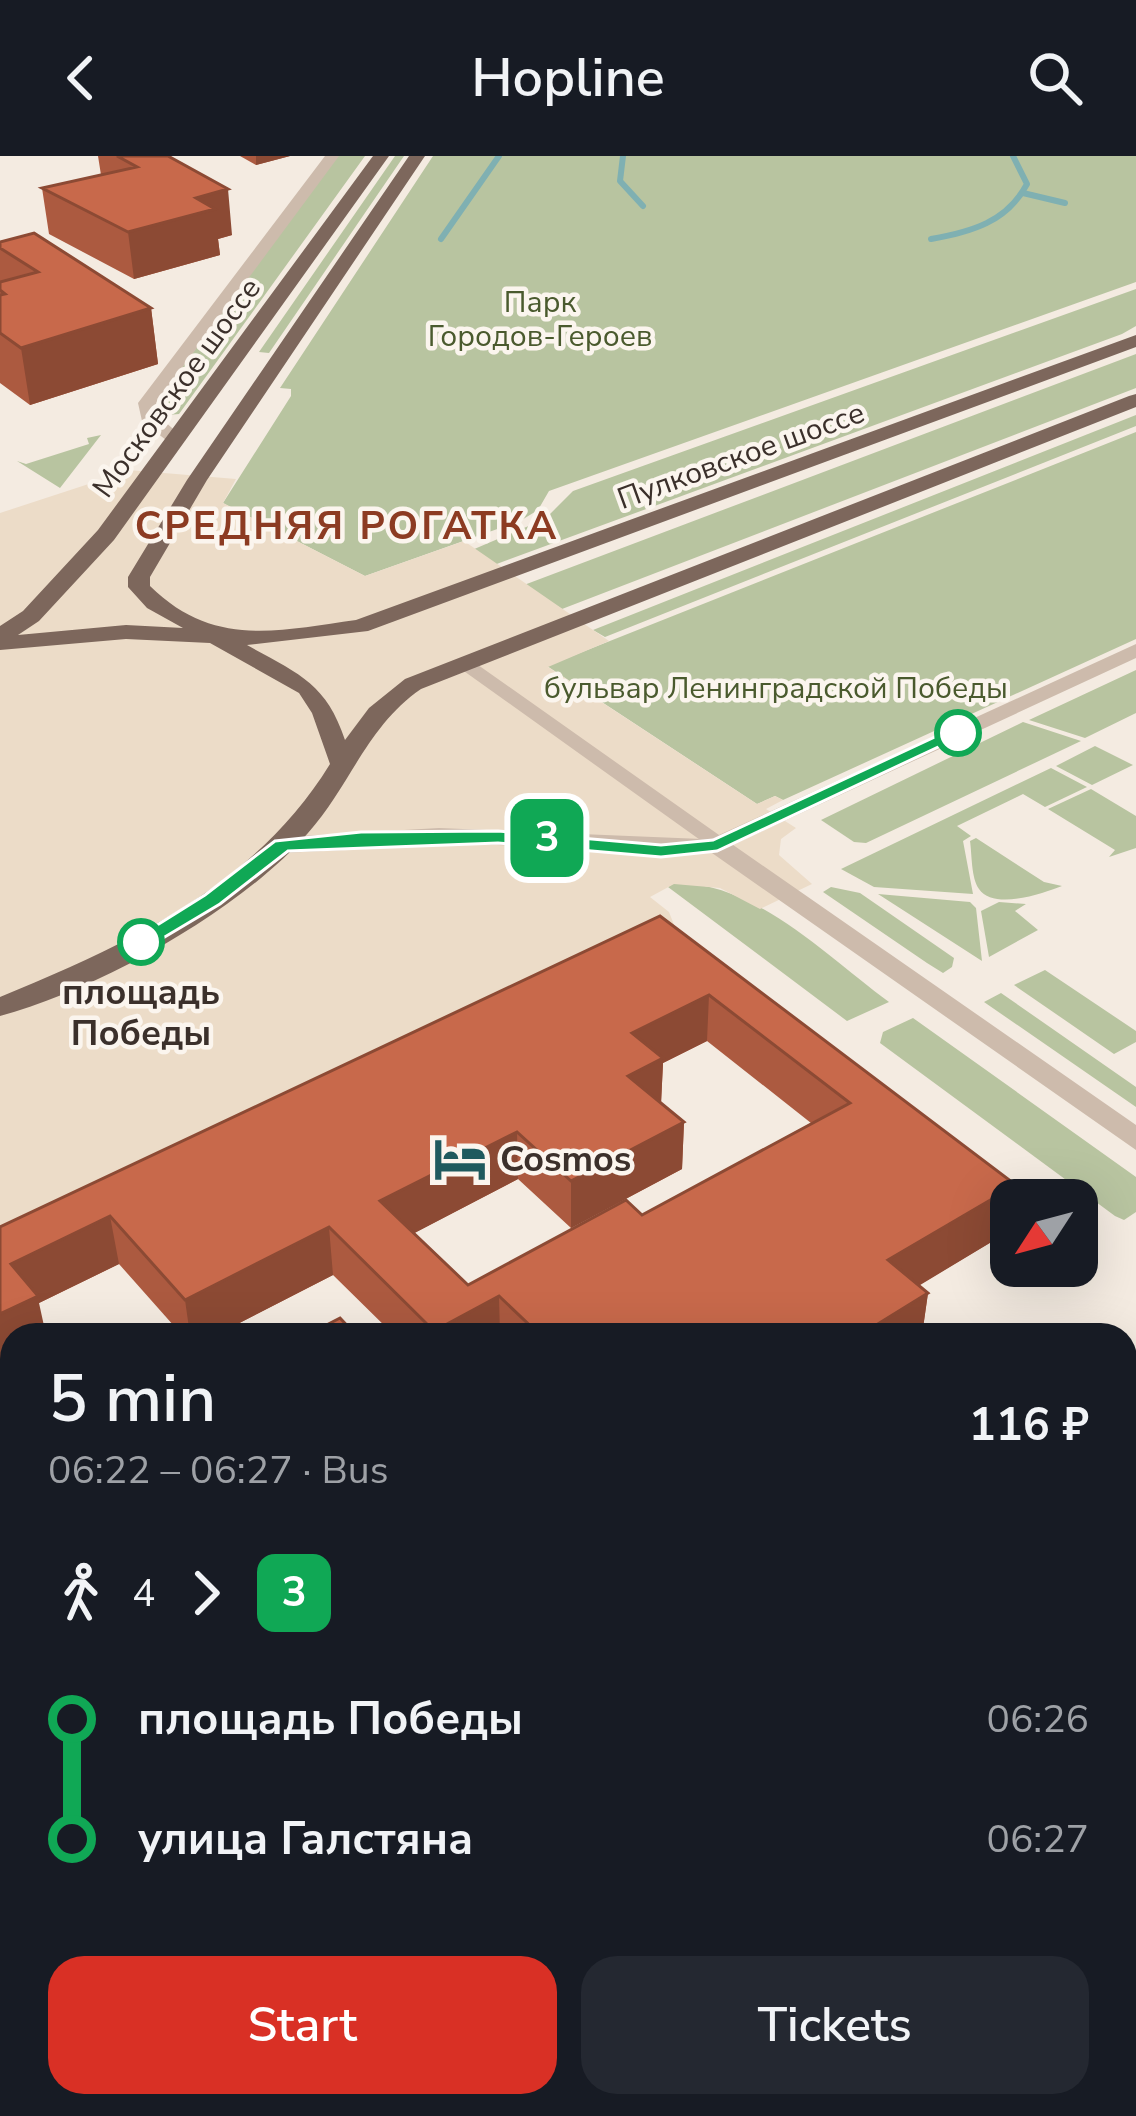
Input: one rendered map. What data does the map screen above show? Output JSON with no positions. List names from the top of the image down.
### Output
{
  "streets": {
    "main road": ["Московское шоссе", "Пулковское шоссе"]
  },
  "crossings": [
    ["Московское шоссе", "Пулковское шоссе"]
  ],
  "districts": ["СРЕДНЯЯ РОГАТКА"],
  "parks": ["Парк Городов-Героев", "бульвар Ленинградской Победы"],
  "places": {
    "other": ["площадь Победы"],
    "hotel": ["Cosmos"]
  },
  "lines": ["bus line 3"],
  "north": "bottom left",
  "page": {
    "header": "Hopline",
    "on_map": "3",
    "heading": ["5 min", "06:22 – 06:27 · Bus", "116 ₽"],
    "legs": ["4", "3"],
    "list": [
      {
        "name": "площадь Победы",
        "value": "06:26"
      },
      {
        "name": "улица Галстяна",
        "value": "06:27"
      }
    ],
    "buttons": ["Start", "Tickets"]
  }
}
